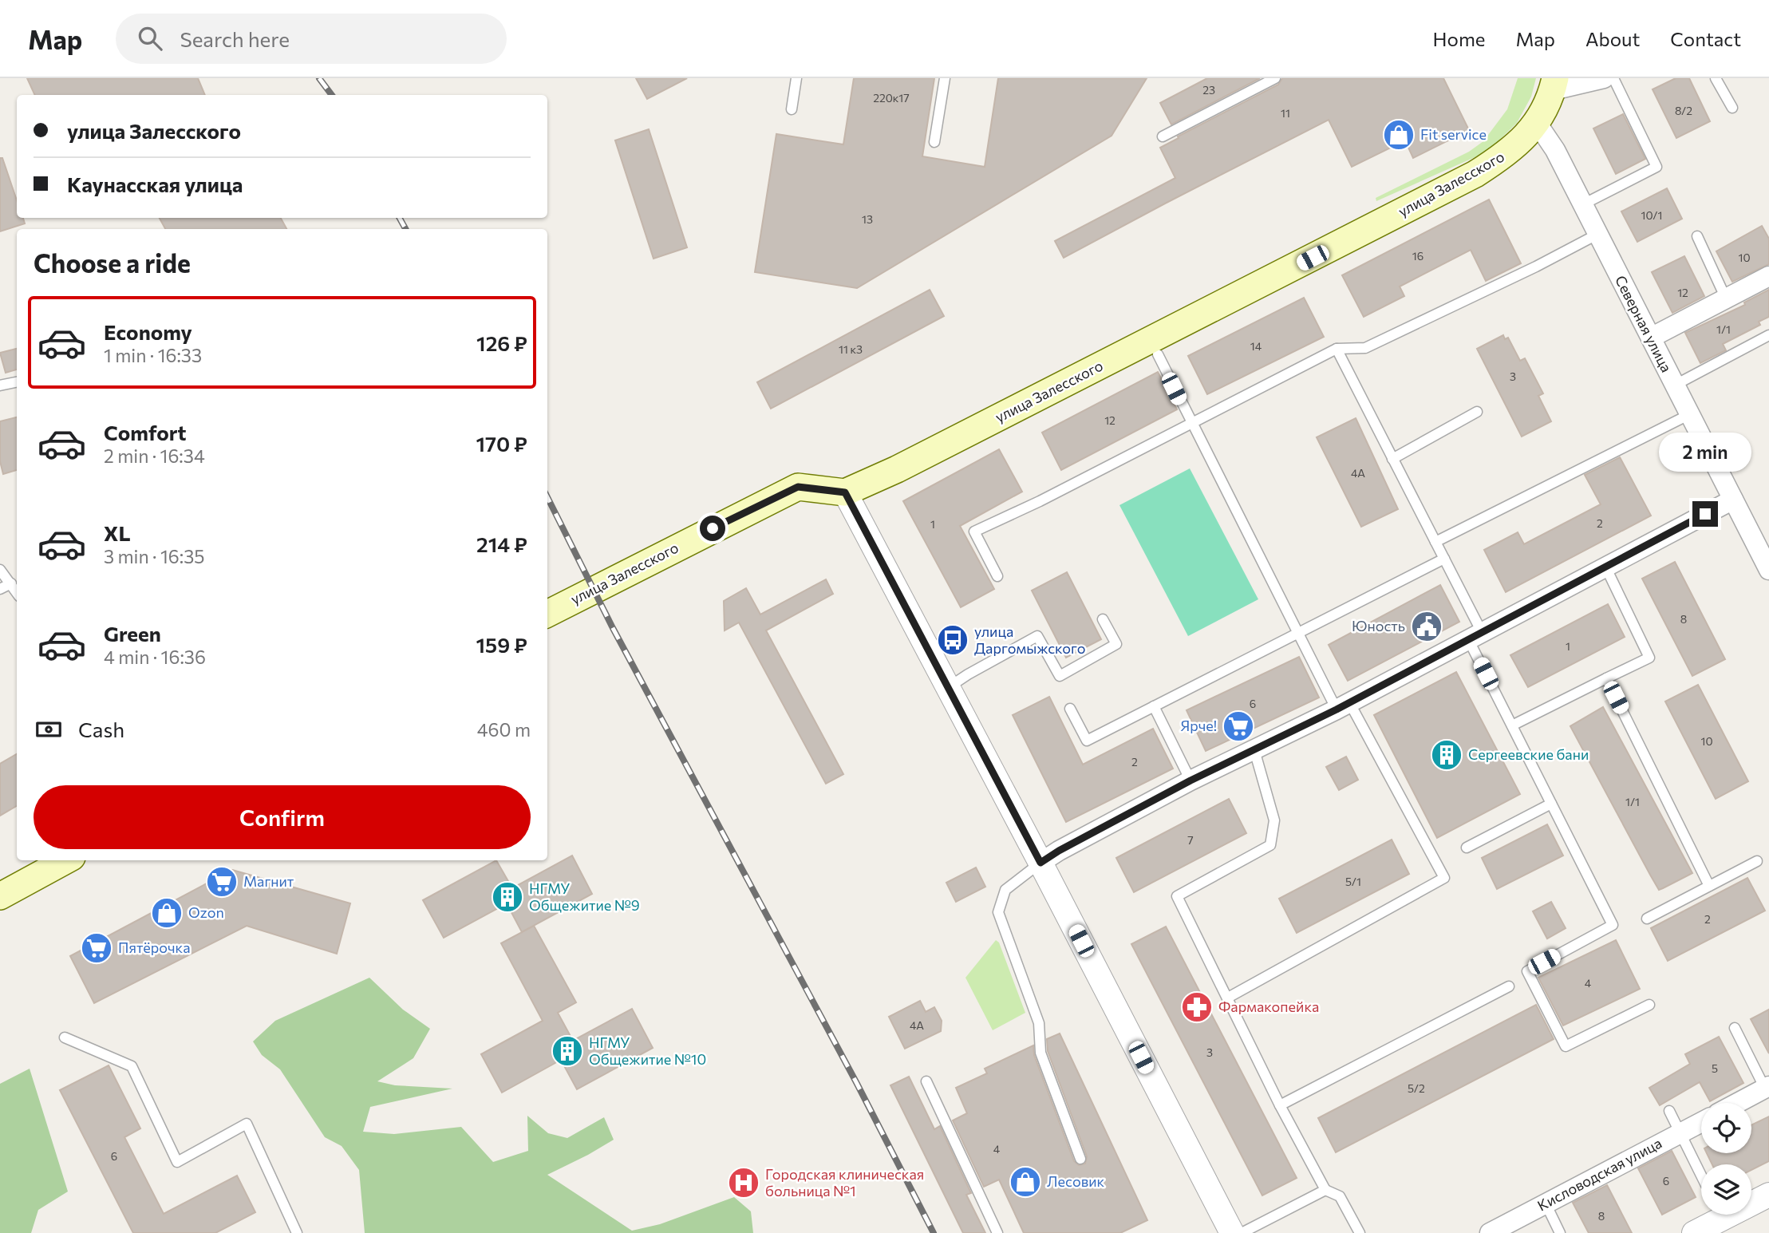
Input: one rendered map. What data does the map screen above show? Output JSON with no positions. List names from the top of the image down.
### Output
{
  "streets": {
    "main road": ["улица Залесского"],
    "street": ["Северная улица", "Кисловодская улица"]
  },
  "crossings": [
    ["улица Залесского", "Северная улица"]
  ],
  "places": {
    "shop": ["Fit service", "Ozon", "Лесовик"],
    "public building": ["Юность"],
    "bus stop": ["улица Даргомыжского"],
    "supermarket": ["Ярче!", "Магнит", "Пятёрочка"],
    "building": ["Сергеевские бани", "НГМУ Общежитие №9", "НГМУ Общежитие №10"],
    "pharmacy": ["Фармакопейка"],
    "hospital": ["Городская клиническая больница №1"]
  },
  "house_numbers": [
    "23",
    "220к17",
    "8/2",
    "11",
    "10/1",
    "13",
    "16",
    "10",
    "12",
    "1/1",
    "14",
    "11 к3",
    "3",
    "12",
    "4А",
    "2",
    "1",
    "8",
    "1",
    "6",
    "10",
    "2",
    "1/1",
    "7",
    "5/1",
    "2",
    "4",
    "4А",
    "3",
    "5",
    "5/2",
    "4",
    "6",
    "6",
    "8"
  ],
  "page": {
    "header": "Map",
    "search": "Search here",
    "nav": [
      "Home",
      "Map",
      "About",
      "Contact"
    ],
    "banner": ["улица Залесского", "Каунасская улица"],
    "heading": "Choose a ride",
    "list": [
      {
        "name": "Economy",
        "note": "1 min · 16:33",
        "value": "126 ₽"
      },
      {
        "name": "Comfort",
        "note": "2 min · 16:34",
        "value": "170 ₽"
      },
      {
        "name": "XL",
        "note": "3 min · 16:35",
        "value": "214 ₽"
      },
      {
        "name": "Green",
        "note": "4 min · 16:36",
        "value": "159 ₽"
      }
    ],
    "bubble": "2 min",
    "pay": ["Cash", "460 m"],
    "buttons": "Confirm"
  }
}
